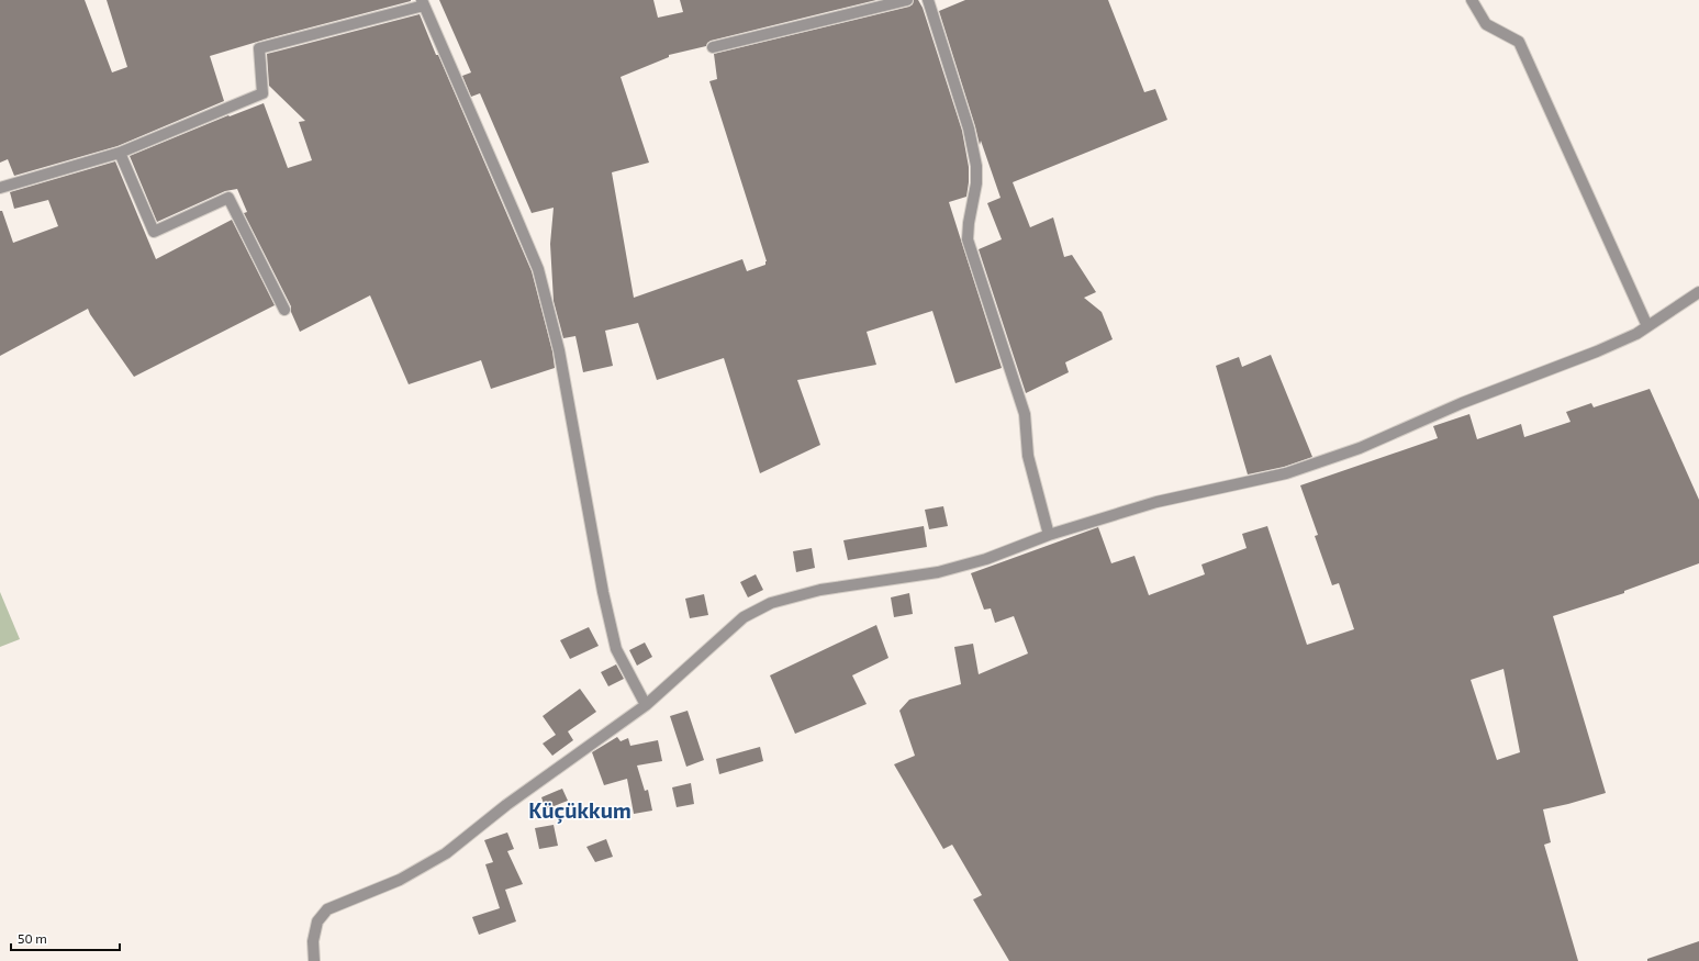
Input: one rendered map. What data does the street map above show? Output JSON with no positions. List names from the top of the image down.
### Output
{
  "districts": ["Küçükkum"],
  "scale_bar": "50 m"
}
